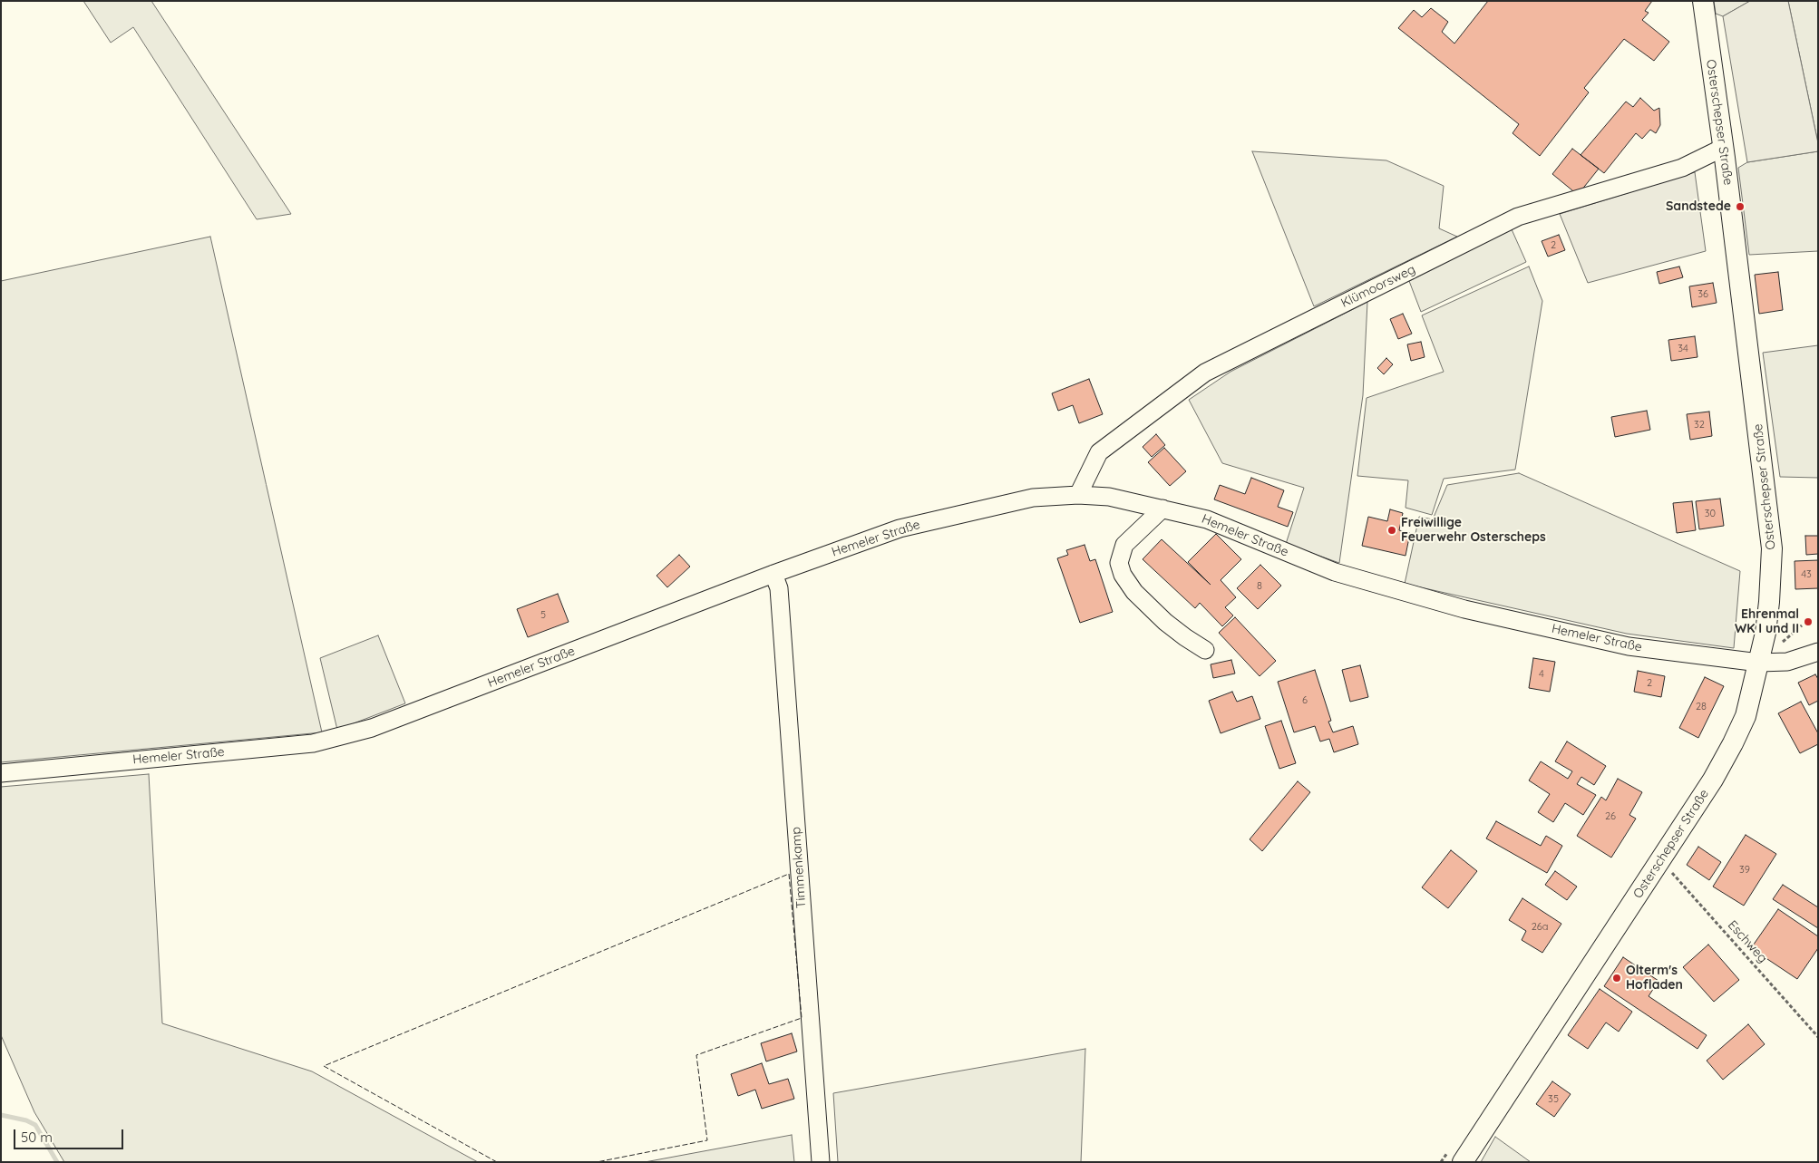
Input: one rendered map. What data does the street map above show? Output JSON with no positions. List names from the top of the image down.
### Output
{
  "streets": {
    "main road": ["Osterschepser Straße"],
    "street": ["Klümoorsweg", "Hemeler Straße", "Timmenkamp"],
    "path": ["Eschweg"]
  },
  "crossings": [
    ["Osterschepser Straße", "Klümoorsweg"],
    ["Osterschepser Straße", "Hemeler Straße"],
    ["Osterschepser Straße", "Eschweg"],
    ["Klümoorsweg", "Hemeler Straße"],
    ["Hemeler Straße", "Timmenkamp"]
  ],
  "places": [
    "Sandstede",
    "Freiwillige Feuerwehr Osterscheps",
    "Ehrenmal WK I und II",
    "Olterm's Hofladen"
  ],
  "house_numbers": [
    "2",
    "36",
    "34",
    "32",
    "30",
    "43",
    "8",
    "5",
    "4",
    "2",
    "6",
    "28",
    "26",
    "39",
    "26a",
    "35"
  ],
  "scale_bar": "50 m"
}
